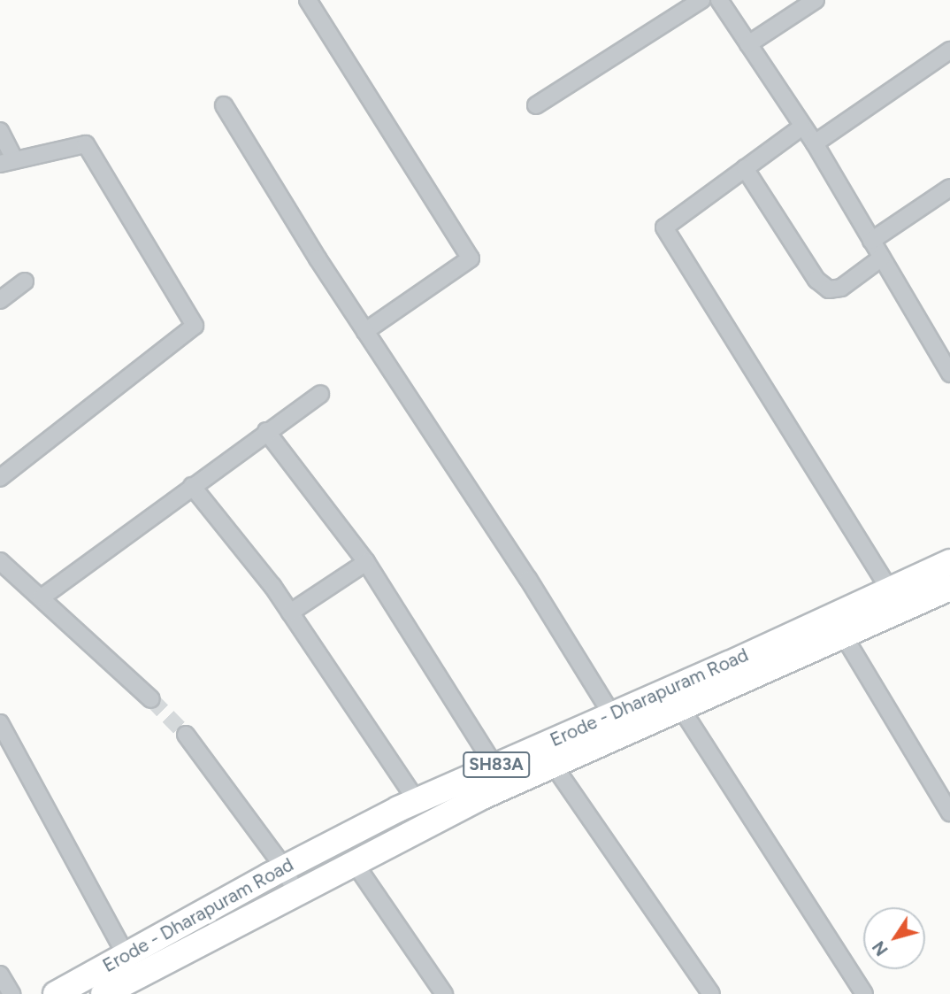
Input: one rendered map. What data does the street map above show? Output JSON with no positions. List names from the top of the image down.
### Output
{
  "streets": {
    "main road": ["Erode - Dharapuram Road", "SH83A"]
  },
  "north": "bottom left"
}
